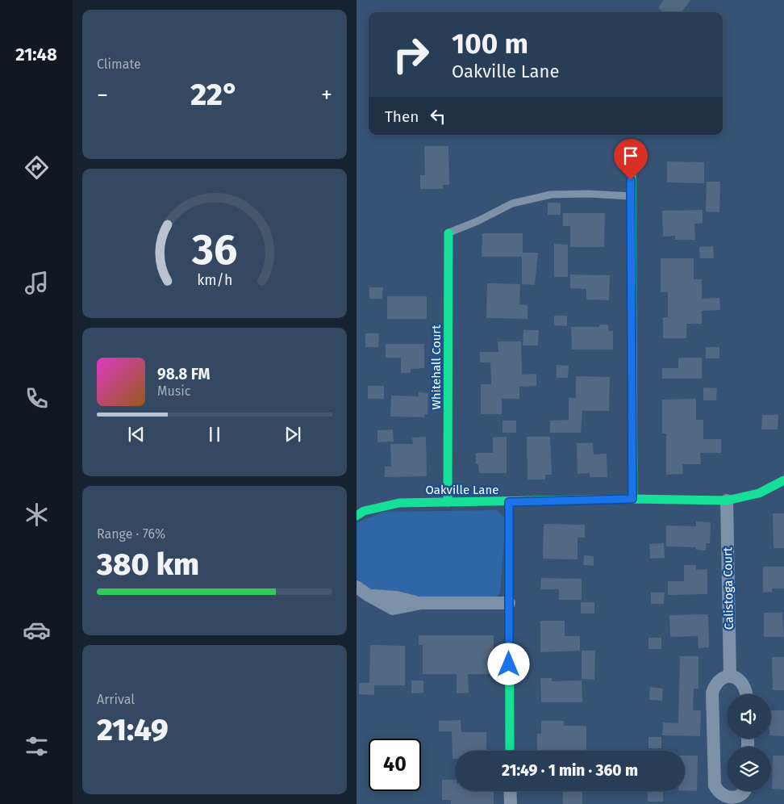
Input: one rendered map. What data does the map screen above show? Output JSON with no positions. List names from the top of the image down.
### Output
{
  "streets": {
    "street": ["Whitehall Court", "Oakville Lane", "Calistoga Court"]
  },
  "crossings": [
    ["Whitehall Court", "Oakville Lane"],
    ["Oakville Lane", "Calistoga Court"]
  ],
  "page": {
    "tabs": "21:48",
    "tile": [
      "Climate",
      ["Range · 76%", "380 km"],
      ["Arrival", "21:49"]
    ],
    "turn": ["100 m", "Oakville Lane"],
    "heat": ["−", "22°", "+"],
    "then": "Then",
    "song": ["98.8 FM", "Music"],
    "limit": "40",
    "trip": "21:49 · 1 min · 360 m",
    "gauge": ["36", "km/h"]
  }
}
